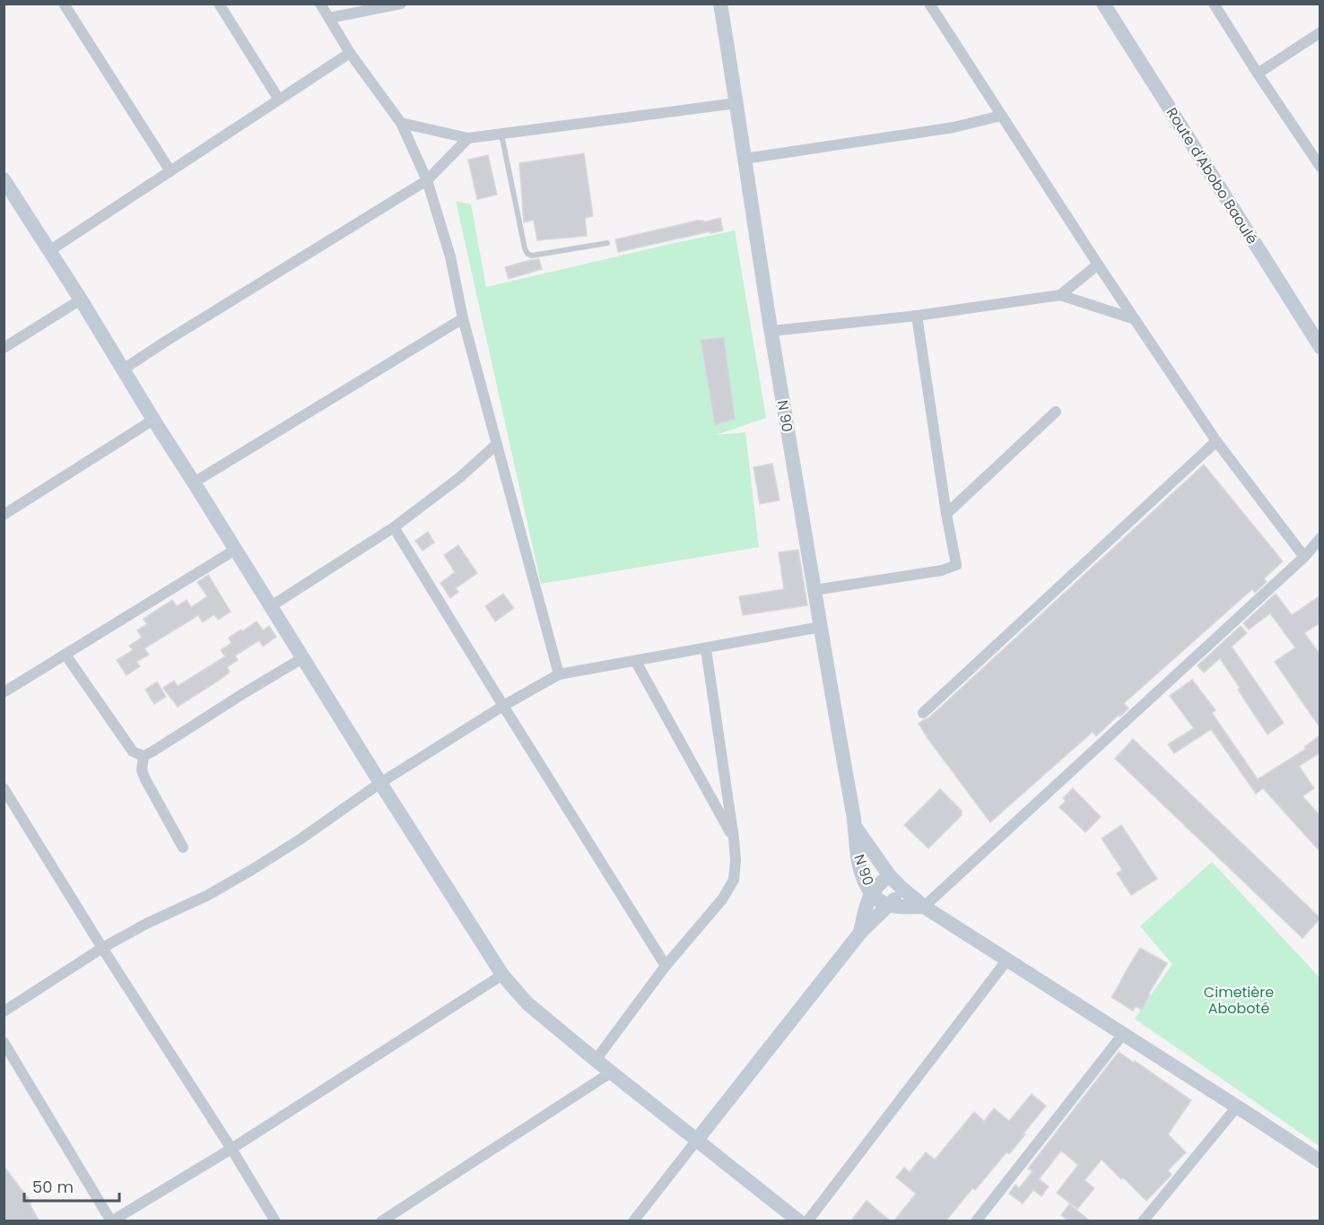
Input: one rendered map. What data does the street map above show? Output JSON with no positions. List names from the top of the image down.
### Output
{
  "streets": {
    "street": ["Route d'Abobo Baoulé", "N 90"]
  },
  "parks": ["Cimetière Aboboté"],
  "scale_bar": "50 m"
}
